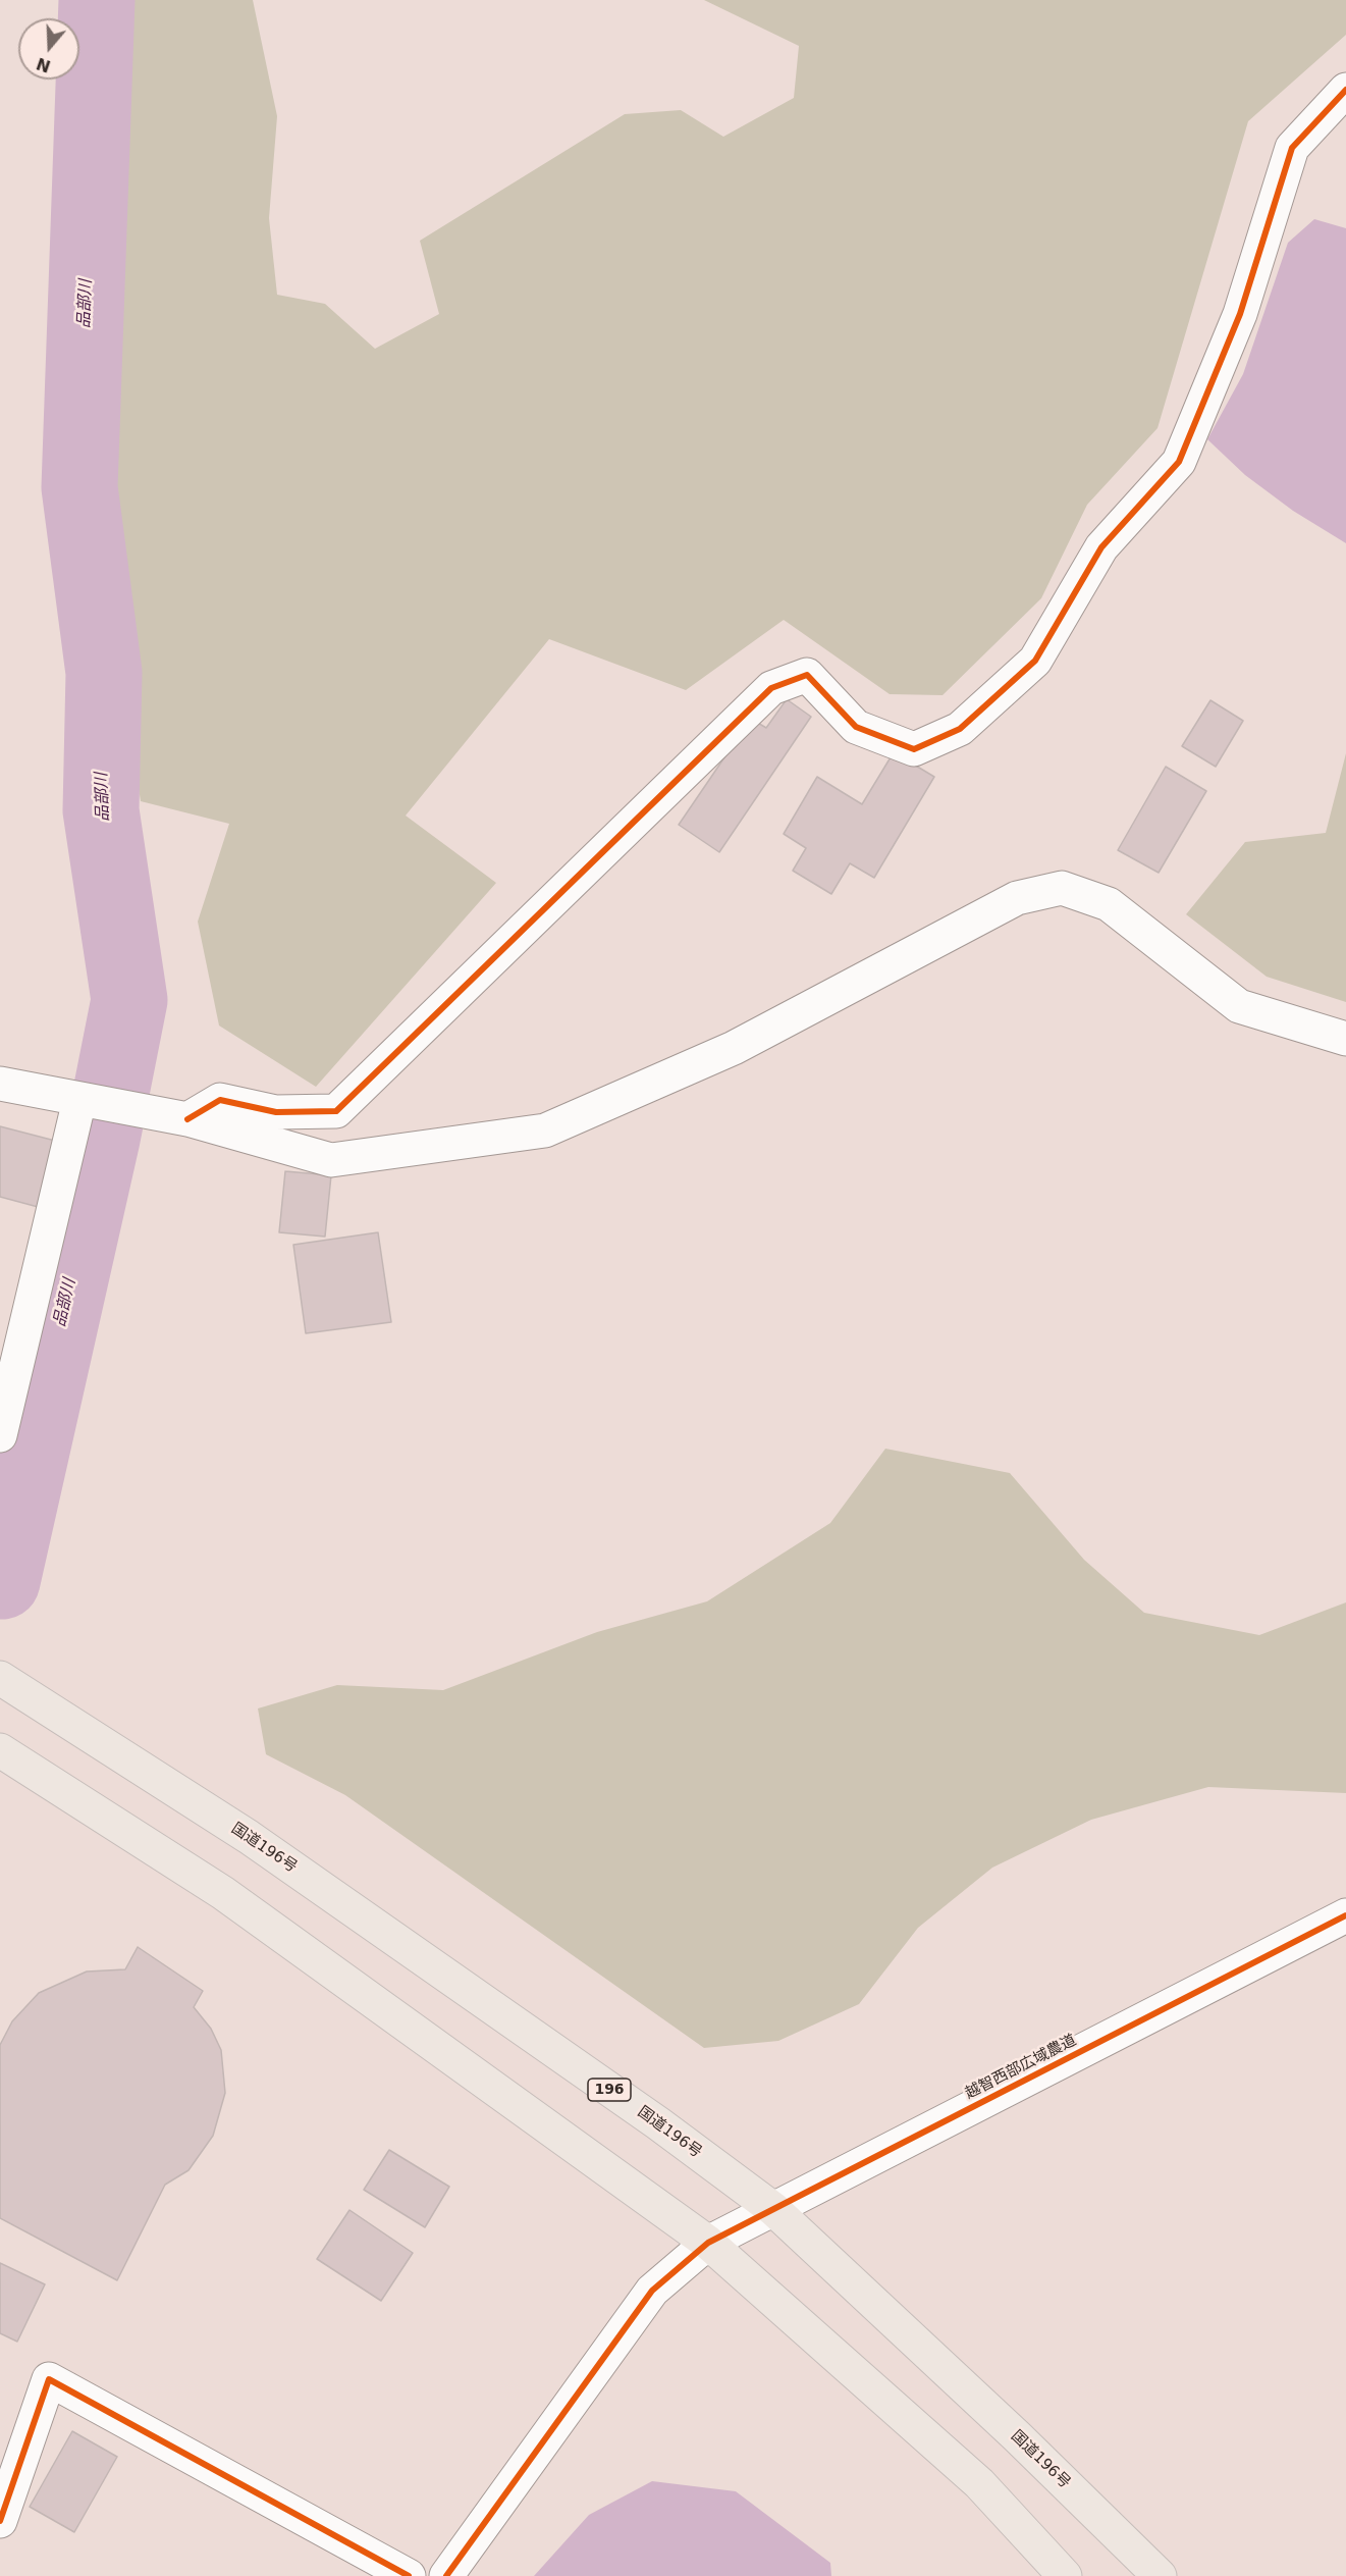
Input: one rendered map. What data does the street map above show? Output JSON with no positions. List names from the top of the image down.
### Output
{
  "streets": {
    "highway": ["国道196号", "196"],
    "street": ["越智西部広域農道"]
  },
  "crossings": [
    ["国道196号", "越智西部広域農道"]
  ],
  "water": ["品部川"],
  "north": "bottom"
}
